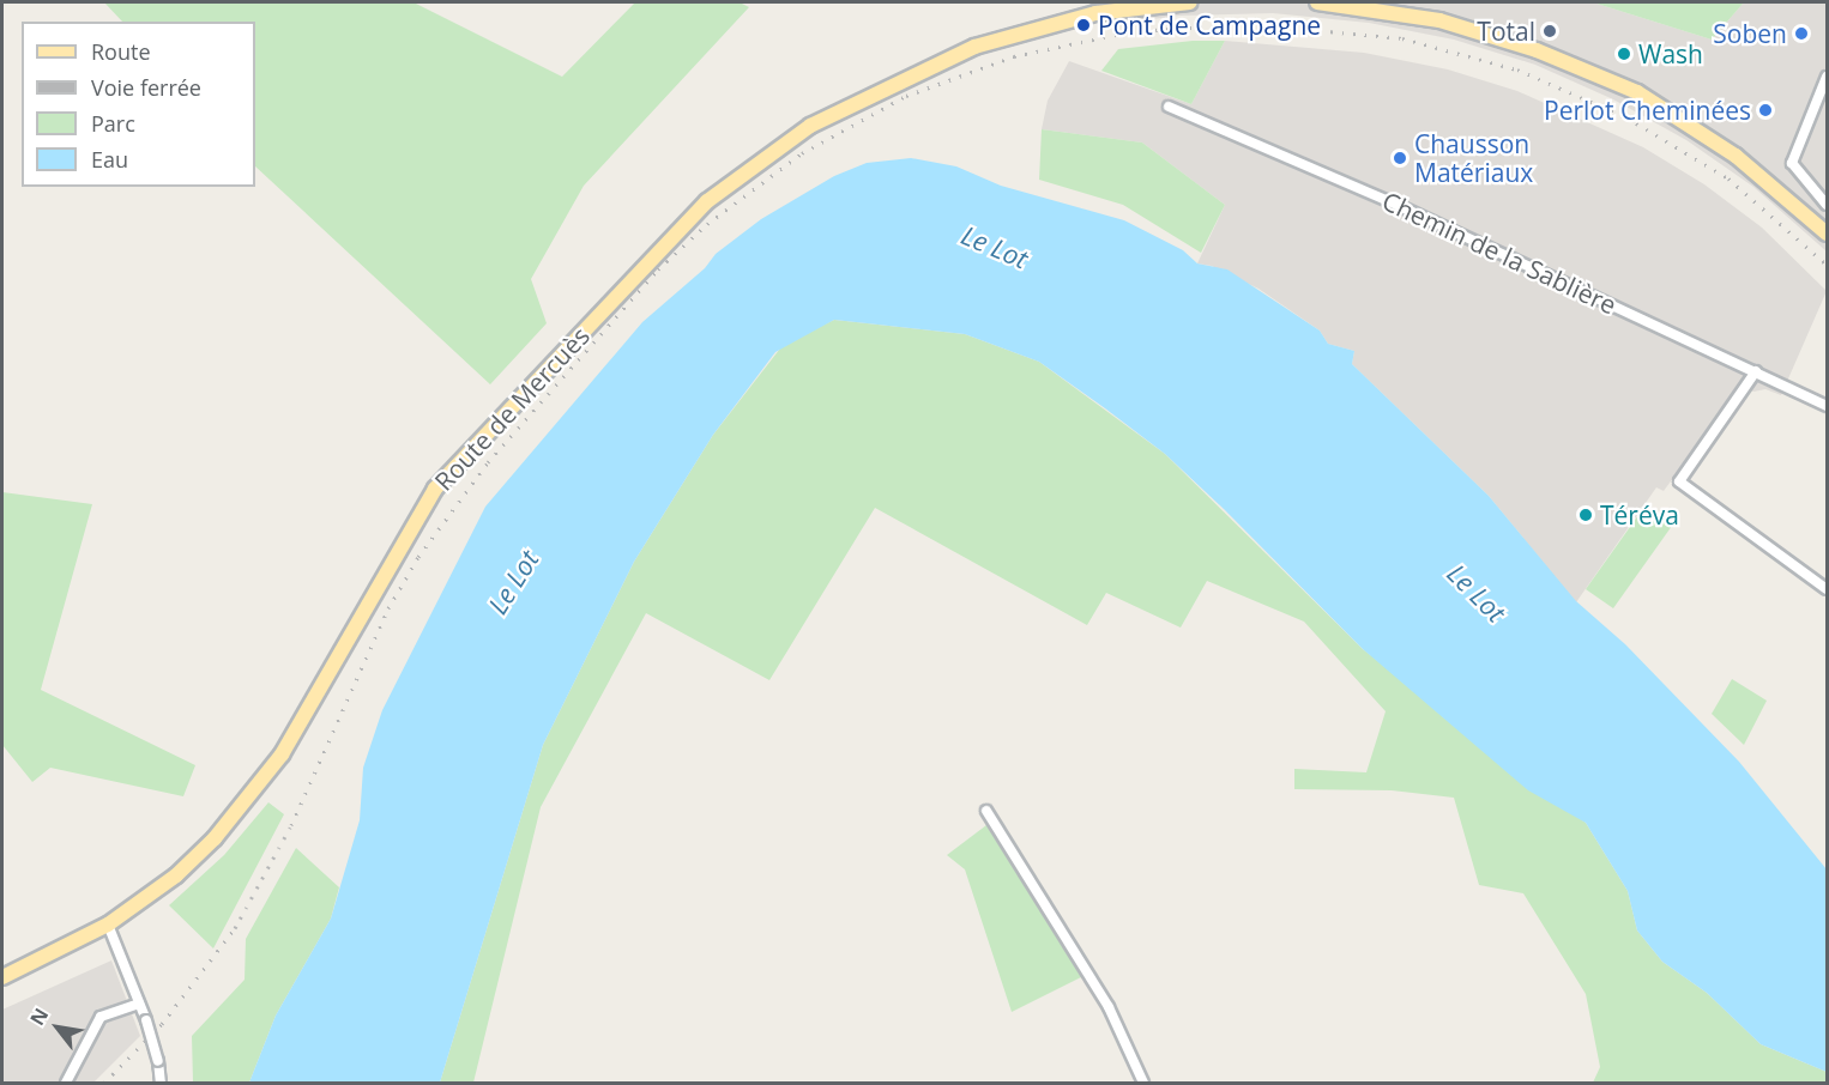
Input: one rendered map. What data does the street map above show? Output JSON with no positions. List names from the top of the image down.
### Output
{
  "streets": {
    "main road": ["Route de Mercuès"],
    "street": ["Chemin de la Sablière"]
  },
  "water": ["Le Lot"],
  "places": [
    "Pont de Campagne",
    "Total",
    "Soben",
    "Wash",
    "Perlot Cheminées",
    "Chausson Matériaux",
    "Téréva"
  ],
  "legend": [
    "Route",
    "Voie ferrée",
    "Parc",
    "Eau"
  ],
  "north": "top left"
}
